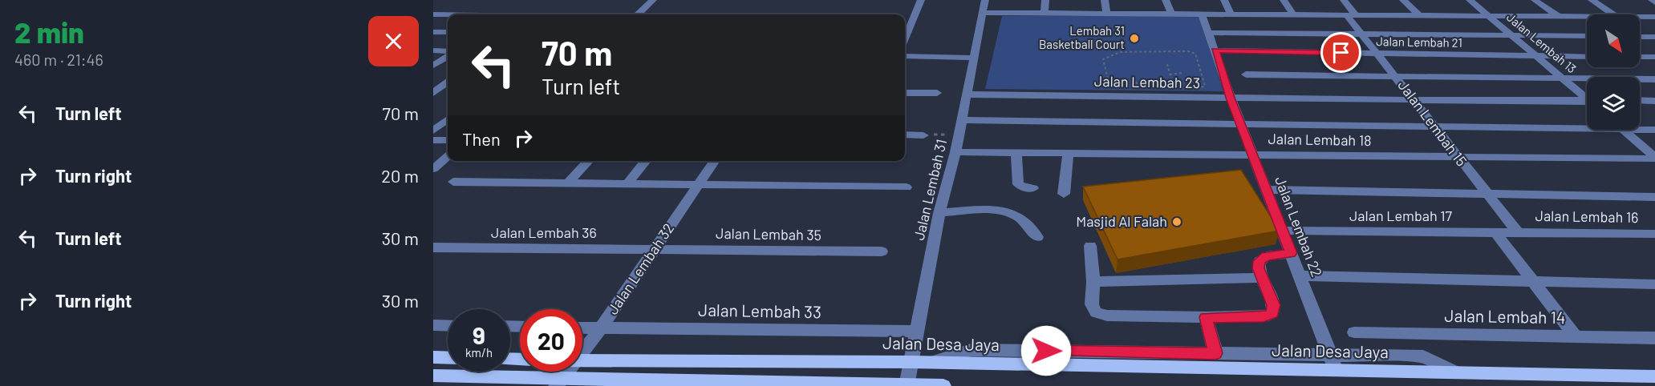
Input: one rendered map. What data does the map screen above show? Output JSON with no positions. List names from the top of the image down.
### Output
{
  "streets": {
    "main road": ["Jalan Desa Jaya"],
    "street": [
      "Jalan Lembah 21",
      "Jalan Lembah 13",
      "Jalan Lembah 23",
      "Jalan Lembah 15",
      "Jalan Lembah 18",
      "Jalan Lembah 31",
      "Jalan Lembah 17",
      "Jalan Lembah 16",
      "Jalan Lembah 22",
      "Jalan Lembah 36",
      "Jalan Lembah 35",
      "Jalan Lembah 32",
      "Jalan Lembah 33",
      "Jalan Lembah 14"
    ]
  },
  "crossings": [
    ["Jalan Lembah 21", "Jalan Lembah 13"],
    ["Jalan Lembah 21", "Jalan Lembah 15"],
    ["Jalan Lembah 21", "Jalan Lembah 22"],
    ["Jalan Lembah 23", "Jalan Lembah 15"],
    ["Jalan Lembah 23", "Jalan Lembah 31"],
    ["Jalan Lembah 23", "Jalan Lembah 22"],
    ["Jalan Lembah 15", "Jalan Lembah 18"],
    ["Jalan Lembah 15", "Jalan Lembah 17"],
    ["Jalan Lembah 15", "Jalan Lembah 16"],
    ["Jalan Lembah 18", "Jalan Lembah 31"],
    ["Jalan Lembah 18", "Jalan Lembah 22"],
    ["Jalan Lembah 31", "Jalan Lembah 33"],
    ["Jalan Lembah 31", "Jalan Desa Jaya"],
    ["Jalan Lembah 17", "Jalan Lembah 16"],
    ["Jalan Lembah 17", "Jalan Lembah 22"],
    ["Jalan Lembah 22", "Jalan Desa Jaya"],
    ["Jalan Lembah 36", "Jalan Lembah 35"],
    ["Jalan Lembah 36", "Jalan Lembah 32"],
    ["Jalan Lembah 35", "Jalan Lembah 32"],
    ["Jalan Lembah 32", "Jalan Lembah 33"]
  ],
  "places": ["Lembah 31 Basketball Court", "Masjid Al Falah"],
  "north": "bottom right",
  "page": {
    "heading": ["2 min", "460 m · 21:46"],
    "turn": ["70 m", "Turn left"],
    "list": [
      {
        "name": "Turn left",
        "value": "70 m"
      },
      {
        "name": "Turn right",
        "value": "20 m"
      },
      {
        "name": "Turn left",
        "value": "30 m"
      },
      {
        "name": "Turn right",
        "value": "30 m"
      }
    ],
    "then": "Then",
    "speed": "9 km/h",
    "limit": "20"
  }
}
